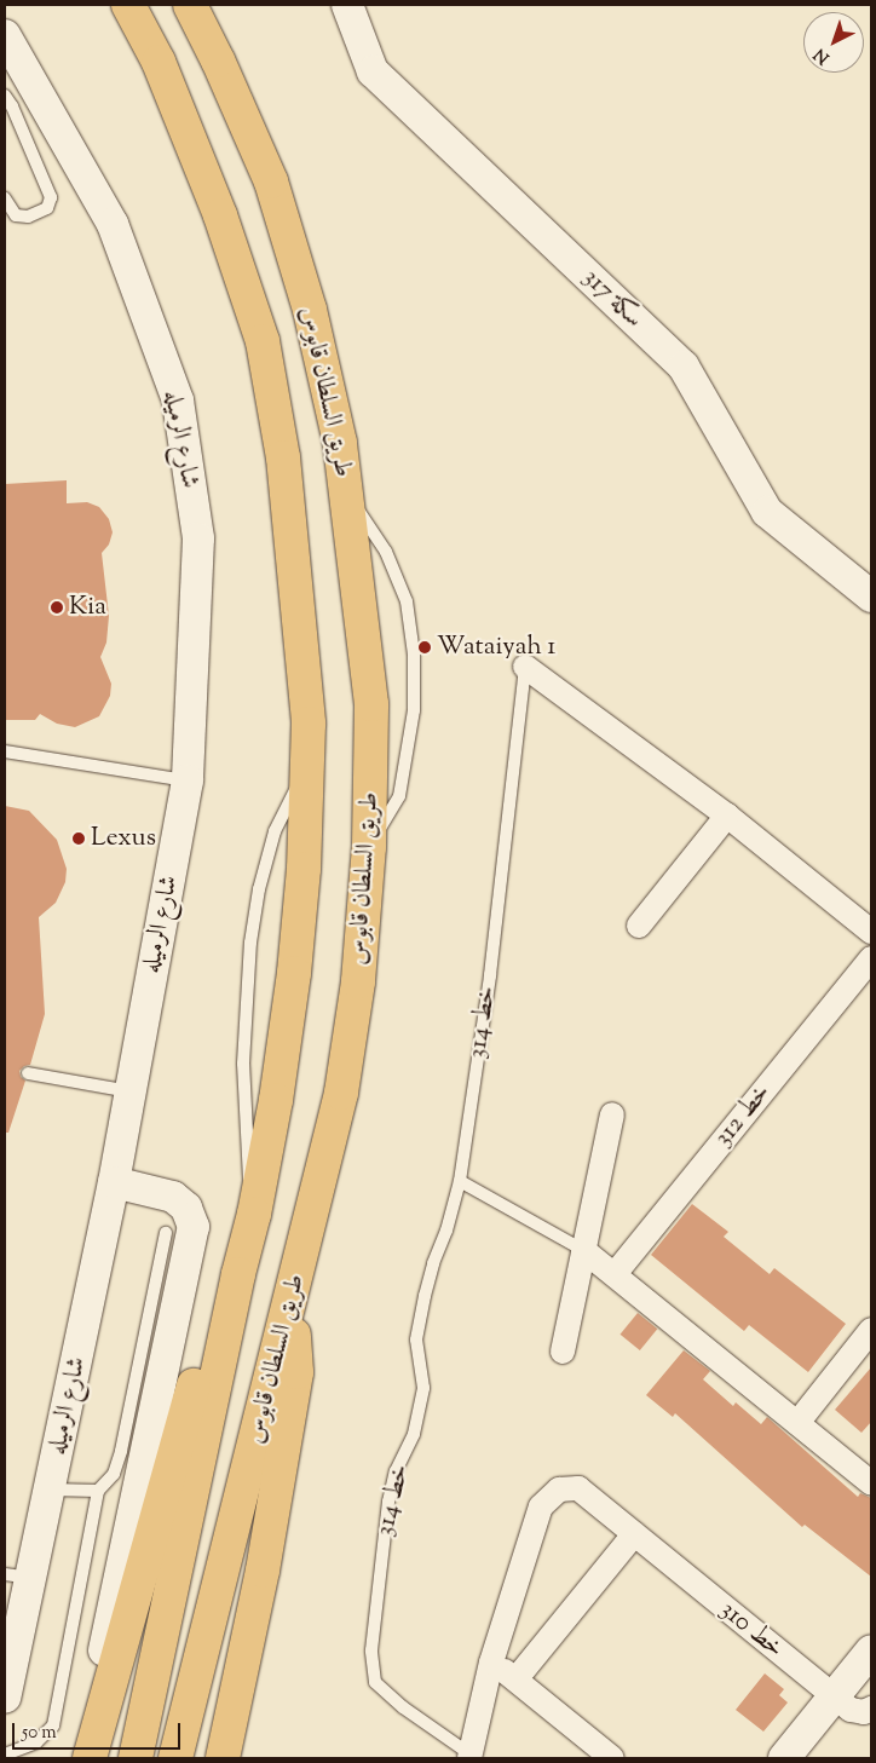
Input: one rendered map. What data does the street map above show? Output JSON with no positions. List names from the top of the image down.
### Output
{
  "streets": {
    "highway": ["طريق السلطان قابوس"],
    "street": [
      "سكة 317",
      "شارع الرميله",
      "خط 314",
      "خط 312",
      "خط 310"
    ]
  },
  "places": ["Kia", "Wataiyah 1", "Lexus"],
  "scale_bar": "50 m",
  "north": "bottom left"
}
